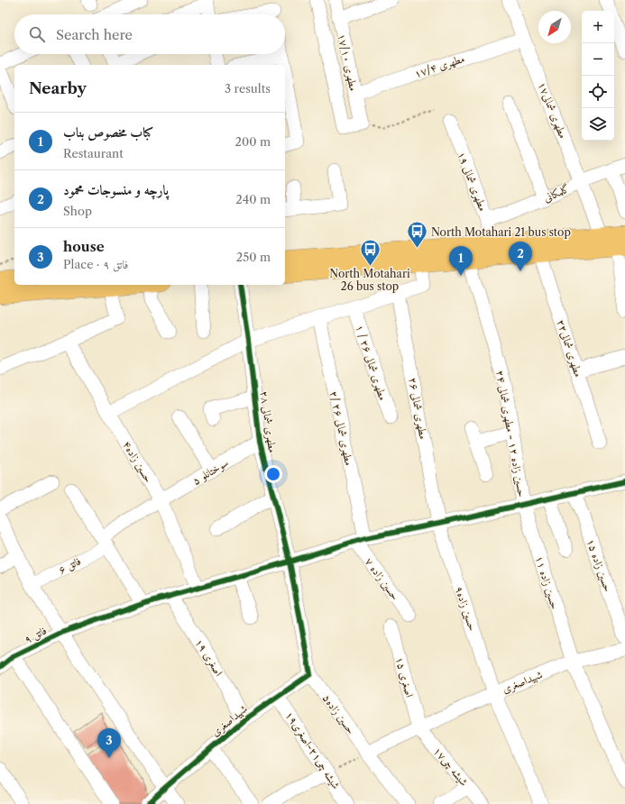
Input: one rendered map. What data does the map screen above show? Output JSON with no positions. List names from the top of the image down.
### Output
{
  "streets": {
    "street": [
      "مطهری ۱۷/۱۰",
      "مطهری ۱۷/۴",
      "مطهری شمالی۱۷",
      "مطهری شمالی ۱۹",
      "گلمکانی",
      "مطهری شمالی۲۲",
      "مطهری شمالی ۲۶ / ۱",
      "مطهری شمالی ۲۶",
      "مطهری شمالی ۲۸",
      "مطهری شمالی ۲۶ /۲",
      "حسین زاده ۱۲ - مطهری شمالی ۲۴",
      "حسین زاده۴",
      "سوختانلو ۵",
      "فاتق ۶",
      "حسین زاده ۱۵",
      "حسین زاده ۷",
      "حسین زاده ۱۱",
      "حسین زاده۹",
      "فاتق ۹",
      "اصغری ۱۹",
      "اصغری ۱۵",
      "شهیداصغری",
      "حسین زاده۵",
      "شیشه چی۲۱-اصغری۱۹",
      "شیشه چی۱۷"
    ]
  },
  "crossings": [
    ["مطهری ۱۷/۱۰", "مطهری ۱۷/۴"],
    ["مطهری ۱۷/۴", "مطهری شمالی۱۷"],
    ["مطهری شمالی۱۷", "گلمکانی"],
    ["مطهری شمالی ۱۹", "گلمکانی"],
    ["مطهری شمالی ۲۶", "حسین زاده۹"],
    ["مطهری شمالی ۲۶", "فاتق ۹"],
    ["مطهری شمالی ۲۸", "سوختانلو ۵"],
    ["مطهری شمالی ۲۸", "فاتق ۹"],
    ["مطهری شمالی ۲۸", "شهیداصغری"],
    ["مطهری شمالی ۲۸", "حسین زاده۵"],
    ["مطهری شمالی ۲۶ /۲", "حسین زاده ۷"],
    ["مطهری شمالی ۲۶ /۲", "فاتق ۹"],
    ["حسین زاده ۱۲ - مطهری شمالی ۲۴", "حسین زاده ۱۱"],
    ["حسین زاده ۱۲ - مطهری شمالی ۲۴", "فاتق ۹"],
    ["حسین زاده۴", "سوختانلو ۵"],
    ["حسین زاده۴", "فاتق ۹"],
    ["سوختانلو ۵", "فاتق ۶"],
    ["حسین زاده ۱۵", "فاتق ۹"],
    ["حسین زاده ۷", "فاتق ۹"],
    ["حسین زاده ۱۱", "فاتق ۹"],
    ["حسین زاده ۱۱", "شهیداصغری"],
    ["حسین زاده۹", "فاتق ۹"],
    ["حسین زاده۹", "شهیداصغری"],
    ["فاتق ۹", "اصغری ۱۹"],
    ["اصغری ۱۹", "شهیداصغری"],
    ["اصغری ۱۵", "شهیداصغری"],
    ["اصغری ۱۵", "شیشه چی۱۷"],
    ["شهیداصغری", "حسین زاده۵"],
    ["شهیداصغری", "شیشه چی۲۱-اصغری۱۹"],
    ["شهیداصغری", "شیشه چی۱۷"]
  ],
  "places": {
    "bus stop": ["North Motahari 21 bus stop", "North Motahari 26 bus stop"]
  },
  "north": "bottom left",
  "page": {
    "map_buttons": ["+", "−"],
    "search": "Search here",
    "heading": ["Nearby", "3 results"],
    "list": [
      {
        "mark": "1",
        "name": "كباب مخصوص بناب",
        "note": "Restaurant",
        "value": "200 m"
      },
      {
        "mark": "2",
        "name": "پارچه و منسوجات محمود",
        "note": "Shop",
        "value": "240 m"
      },
      {
        "mark": "3",
        "name": "house",
        "note": "Place · فاتق ۹",
        "value": "250 m"
      }
    ],
    "pins": ["2", "1", "3"]
  }
}
